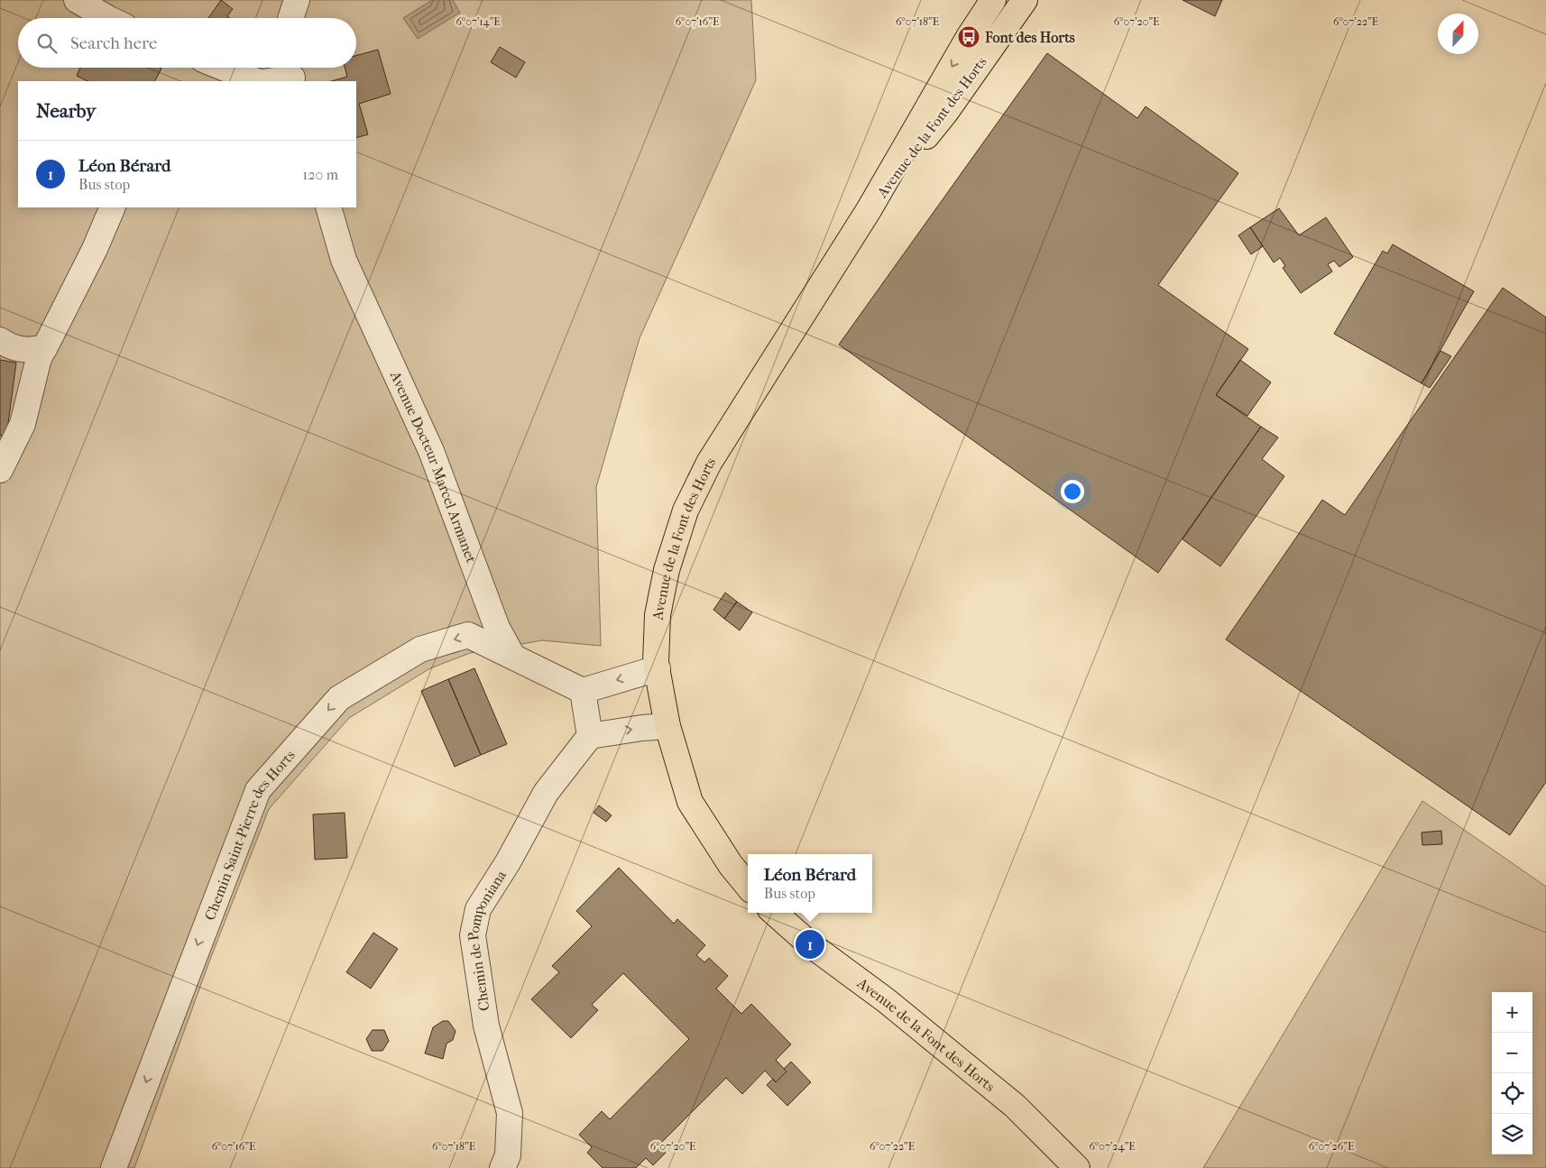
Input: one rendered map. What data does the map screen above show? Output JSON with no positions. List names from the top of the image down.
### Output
{
  "streets": {
    "main road": ["Avenue de la Font des Horts"],
    "street": ["Avenue Docteur Marcel Armanet", "Chemin Saint-Pierre des Horts", "Chemin de Pomponiana"]
  },
  "crossings": [
    ["Avenue Docteur Marcel Armanet", "Chemin Saint-Pierre des Horts"]
  ],
  "one_way": ["Chemin Saint-Pierre des Horts"],
  "places": {
    "bus stop": ["Font des Horts"]
  },
  "north": "top",
  "page": {
    "search": "Search here",
    "heading": "Nearby",
    "list": [
      {
        "mark": "1",
        "name": "Léon Bérard",
        "note": "Bus stop",
        "value": "120 m"
      }
    ],
    "popup": ["Léon Bérard", "Bus stop"],
    "pins": "1",
    "map_buttons": ["+", "−"]
  },
  "coordinates": [
    "6°07'14\"E",
    "6°07'16\"E",
    "6°07'18\"E",
    "6°07'20\"E",
    "6°07'22\"E",
    "6°07'24\"E",
    "6°07'26\"E"
  ]
}
